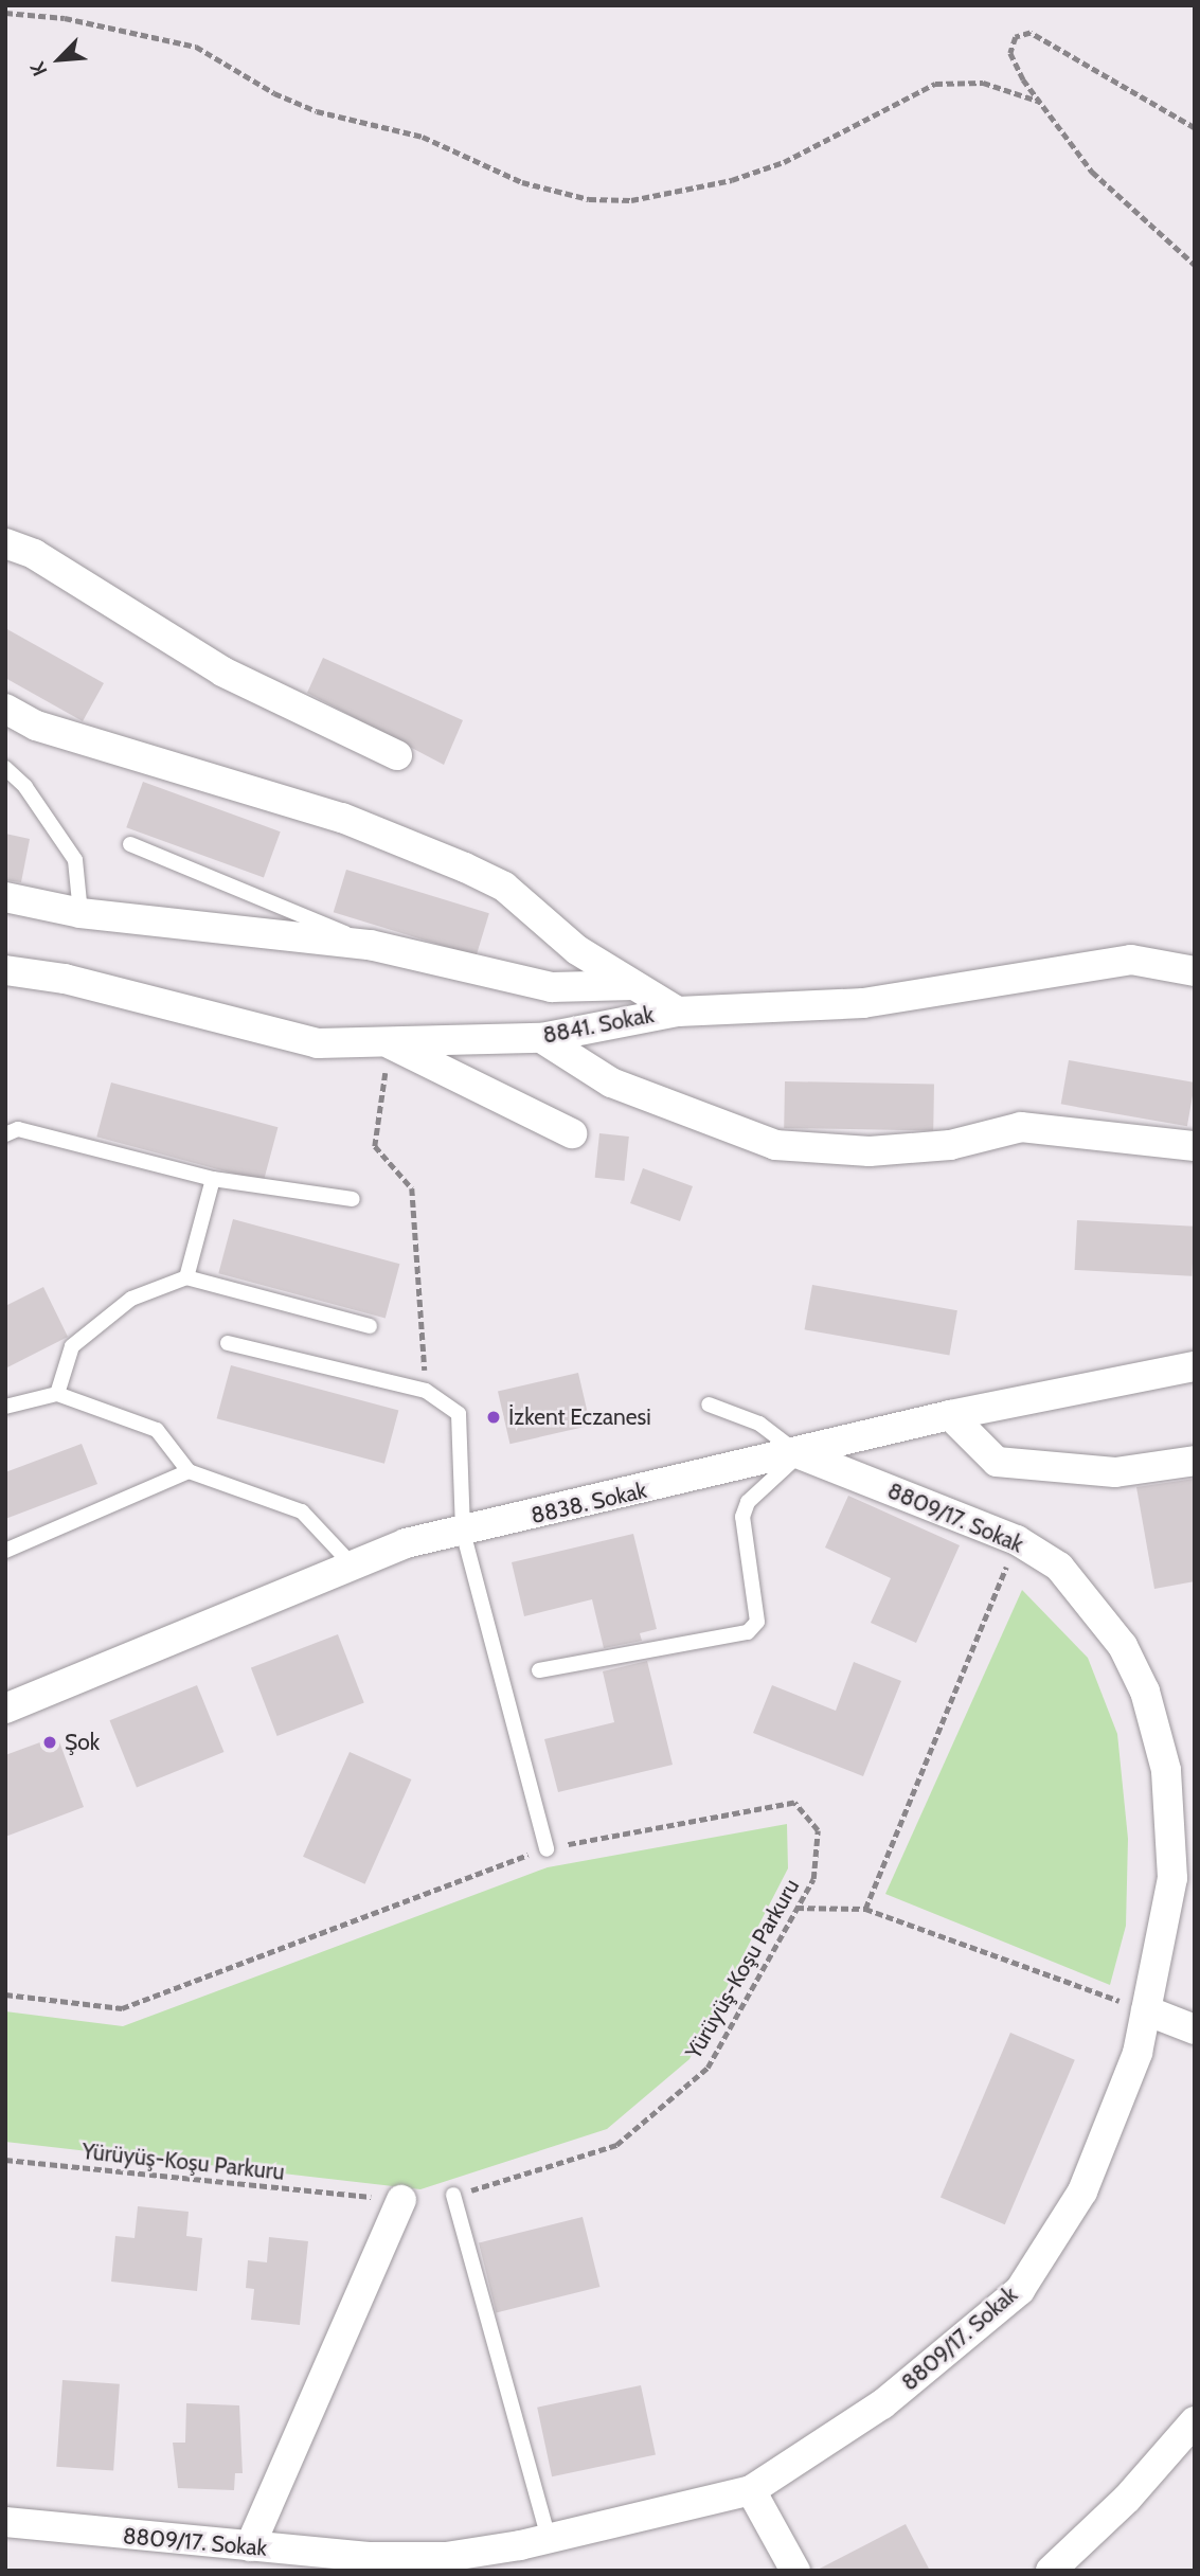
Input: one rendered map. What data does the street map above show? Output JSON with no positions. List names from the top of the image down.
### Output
{
  "streets": {
    "street": ["8841. Sokak", "8838. Sokak", "8809/17. Sokak"],
    "path": ["Yürüyüş-Koşu Parkuru"]
  },
  "crossings": [
    ["8838. Sokak", "8809/17. Sokak"]
  ],
  "places": ["İzkent Eczanesi", "Şok"],
  "north": "bottom left"
}
